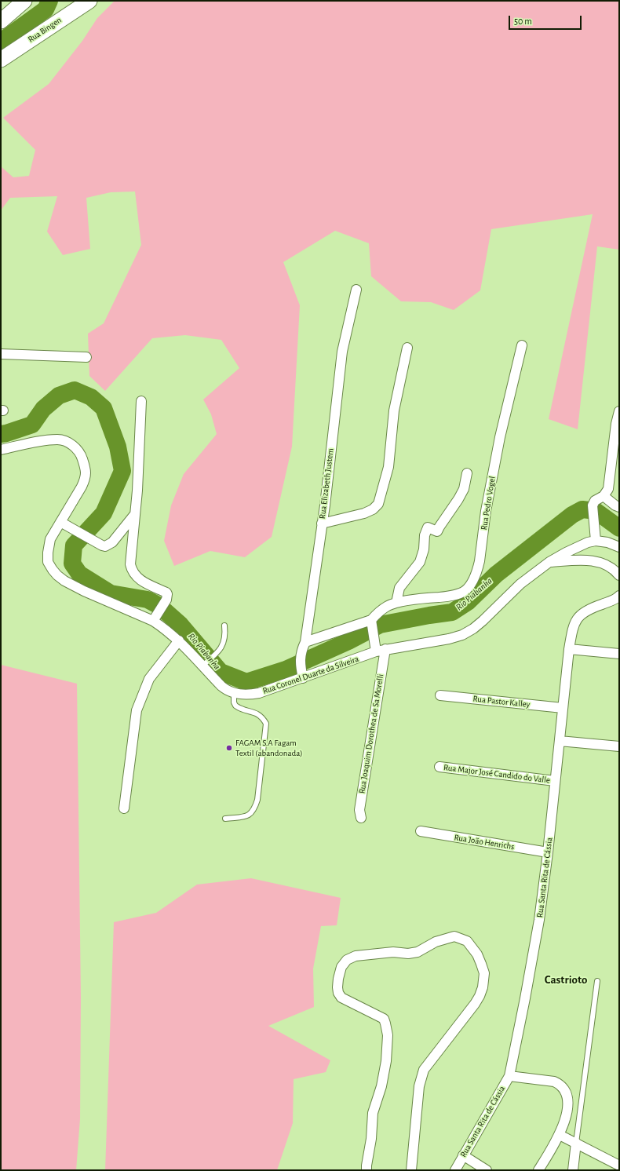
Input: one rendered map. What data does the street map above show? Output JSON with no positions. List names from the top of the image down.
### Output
{
  "streets": {
    "main road": ["Rua Bingen"],
    "street": [
      "Rua Elizabeth Justem",
      "Rua Pedro Vogel",
      "Rua Coronel Duarte da Silveira",
      "Rua Pastor Kalley",
      "Rua Joaquim Dorothea de Sa Morelli",
      "Rua Major José Candido do Valle",
      "Rua João Henrichs",
      "Rua Santa Rita de Cássia"
    ]
  },
  "crossings": [
    ["Rua Elizabeth Justem", "Rua Pedro Vogel"],
    ["Rua Elizabeth Justem", "Rua Coronel Duarte da Silveira"],
    ["Rua Coronel Duarte da Silveira", "Rua Joaquim Dorothea de Sa Morelli"],
    ["Rua Pastor Kalley", "Rua Santa Rita de Cássia"],
    ["Rua Major José Candido do Valle", "Rua Santa Rita de Cássia"],
    ["Rua João Henrichs", "Rua Santa Rita de Cássia"]
  ],
  "districts": ["Castrioto"],
  "water": ["Rio Piabanha"],
  "places": ["FAGAM S.A Fagam Textil (abandonada)"],
  "scale_bar": "50 m"
}
